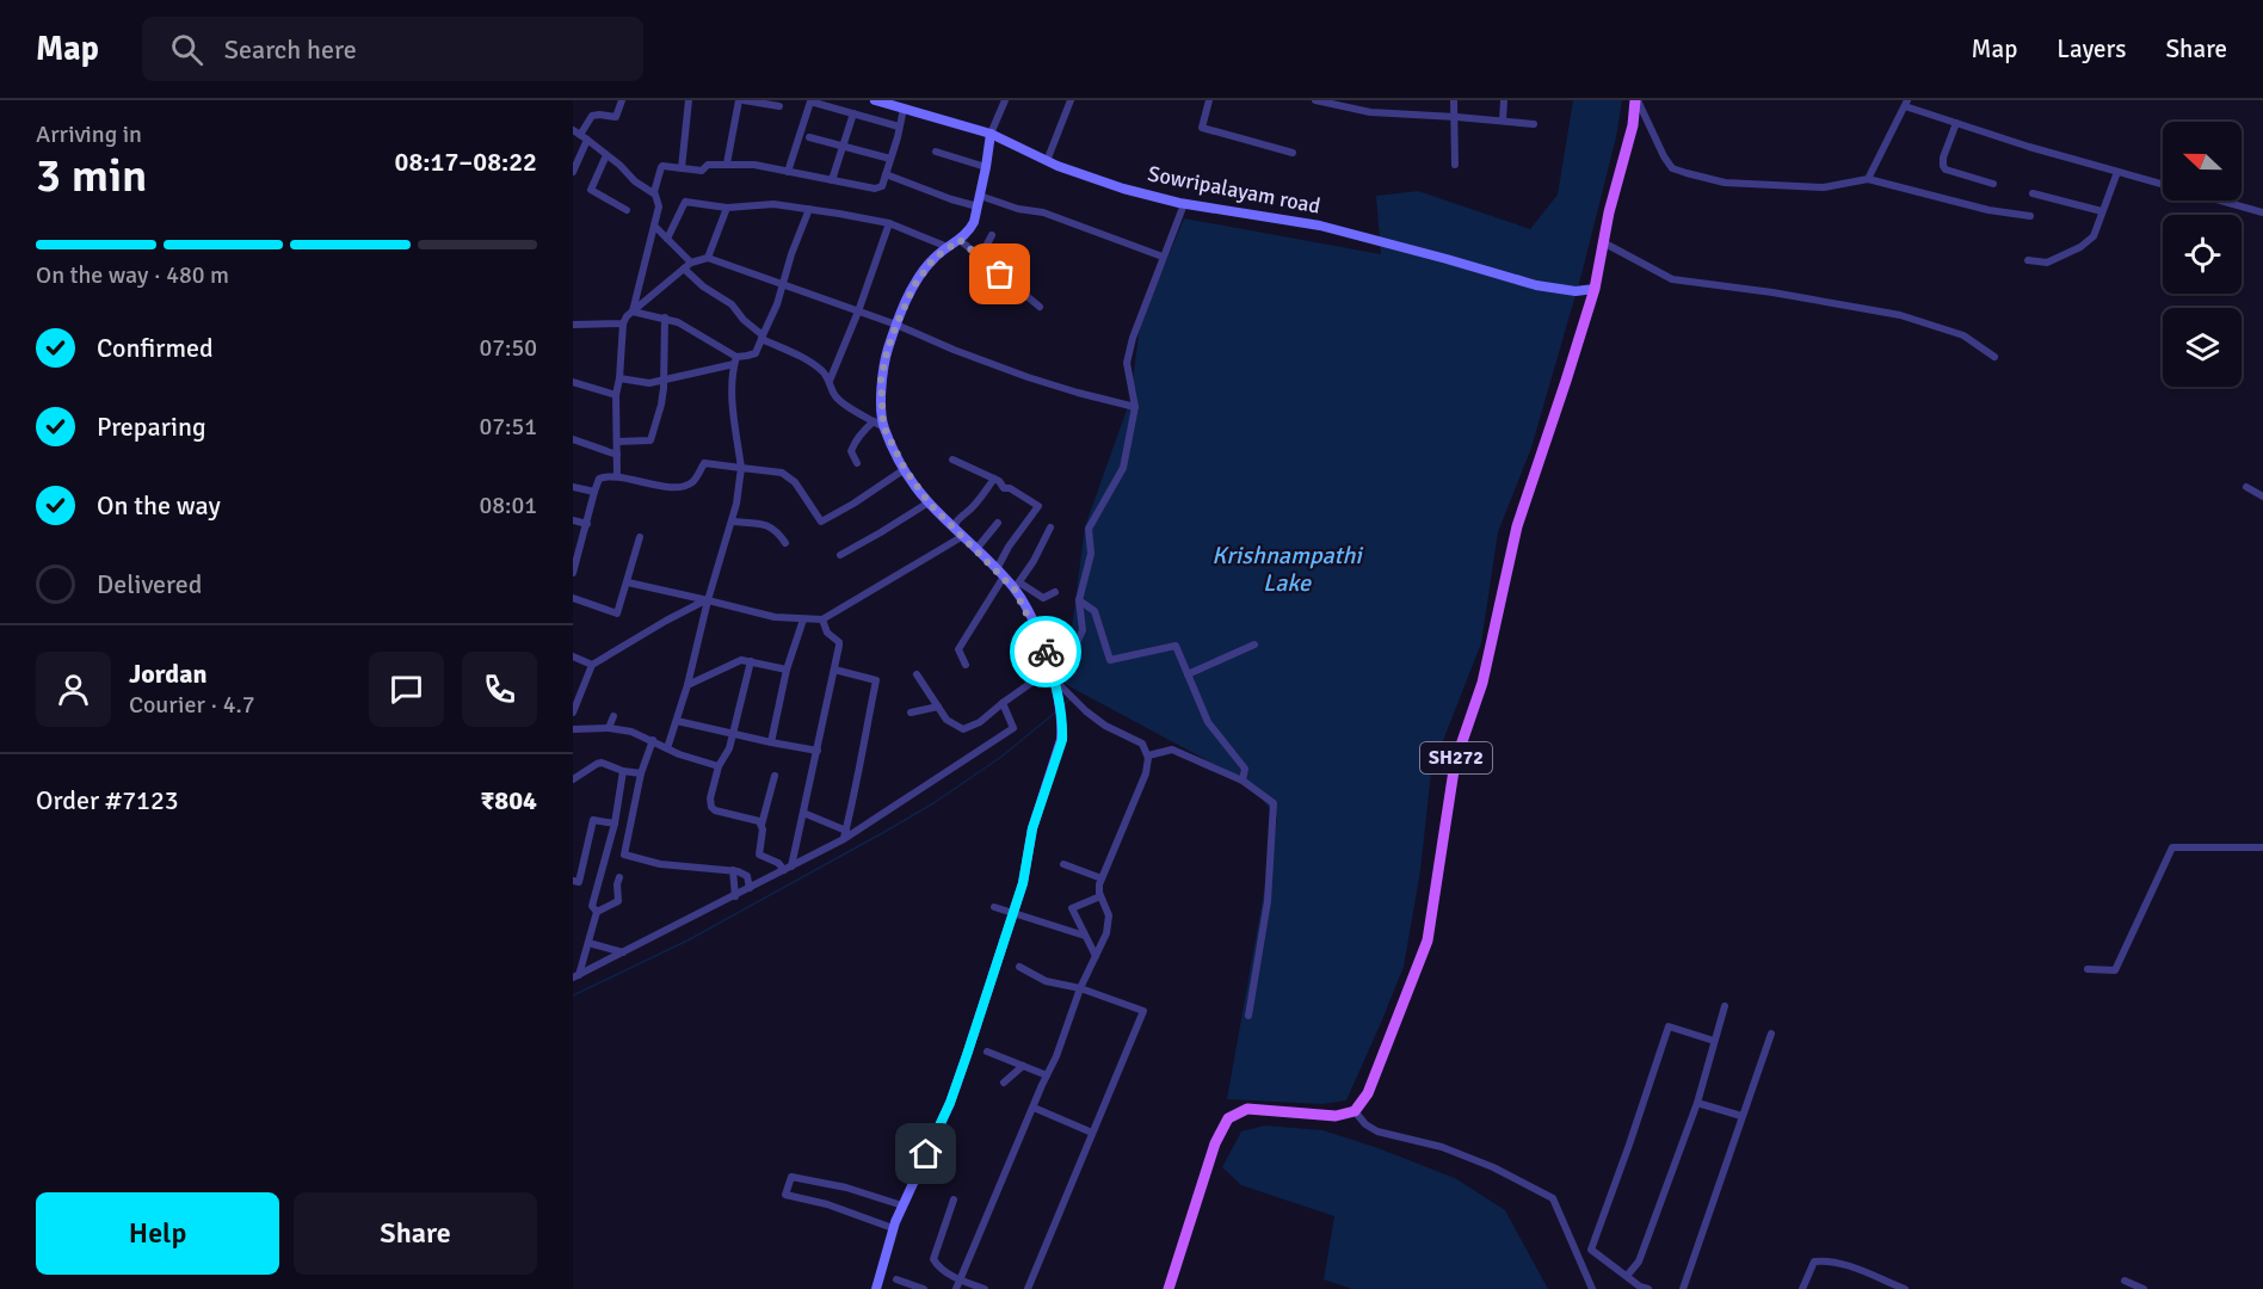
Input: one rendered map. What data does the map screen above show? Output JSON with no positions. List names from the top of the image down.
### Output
{
  "streets": {
    "main road": ["SH272"],
    "street": ["Sowripalayam road"]
  },
  "crossings": [
    ["Sowripalayam road", "SH272"]
  ],
  "water": ["Krishnampathi Lake"],
  "north": "left",
  "page": {
    "header": "Map",
    "search": "Search here",
    "nav": ["Map", "Layers", "Share"],
    "heading": ["3 min", "Arriving in", "08:17–08:22"],
    "panel": [
      "Jordan",
      "Courier · 4.7",
      "Order #7123",
      "₹804"
    ],
    "bar": "On the way · 480 m",
    "list": [
      ["Confirmed", "07:50"],
      ["Preparing", "07:51"],
      ["On the way", "08:01"],
      "Delivered"
    ],
    "buttons": ["Help", "Share"]
  }
}
